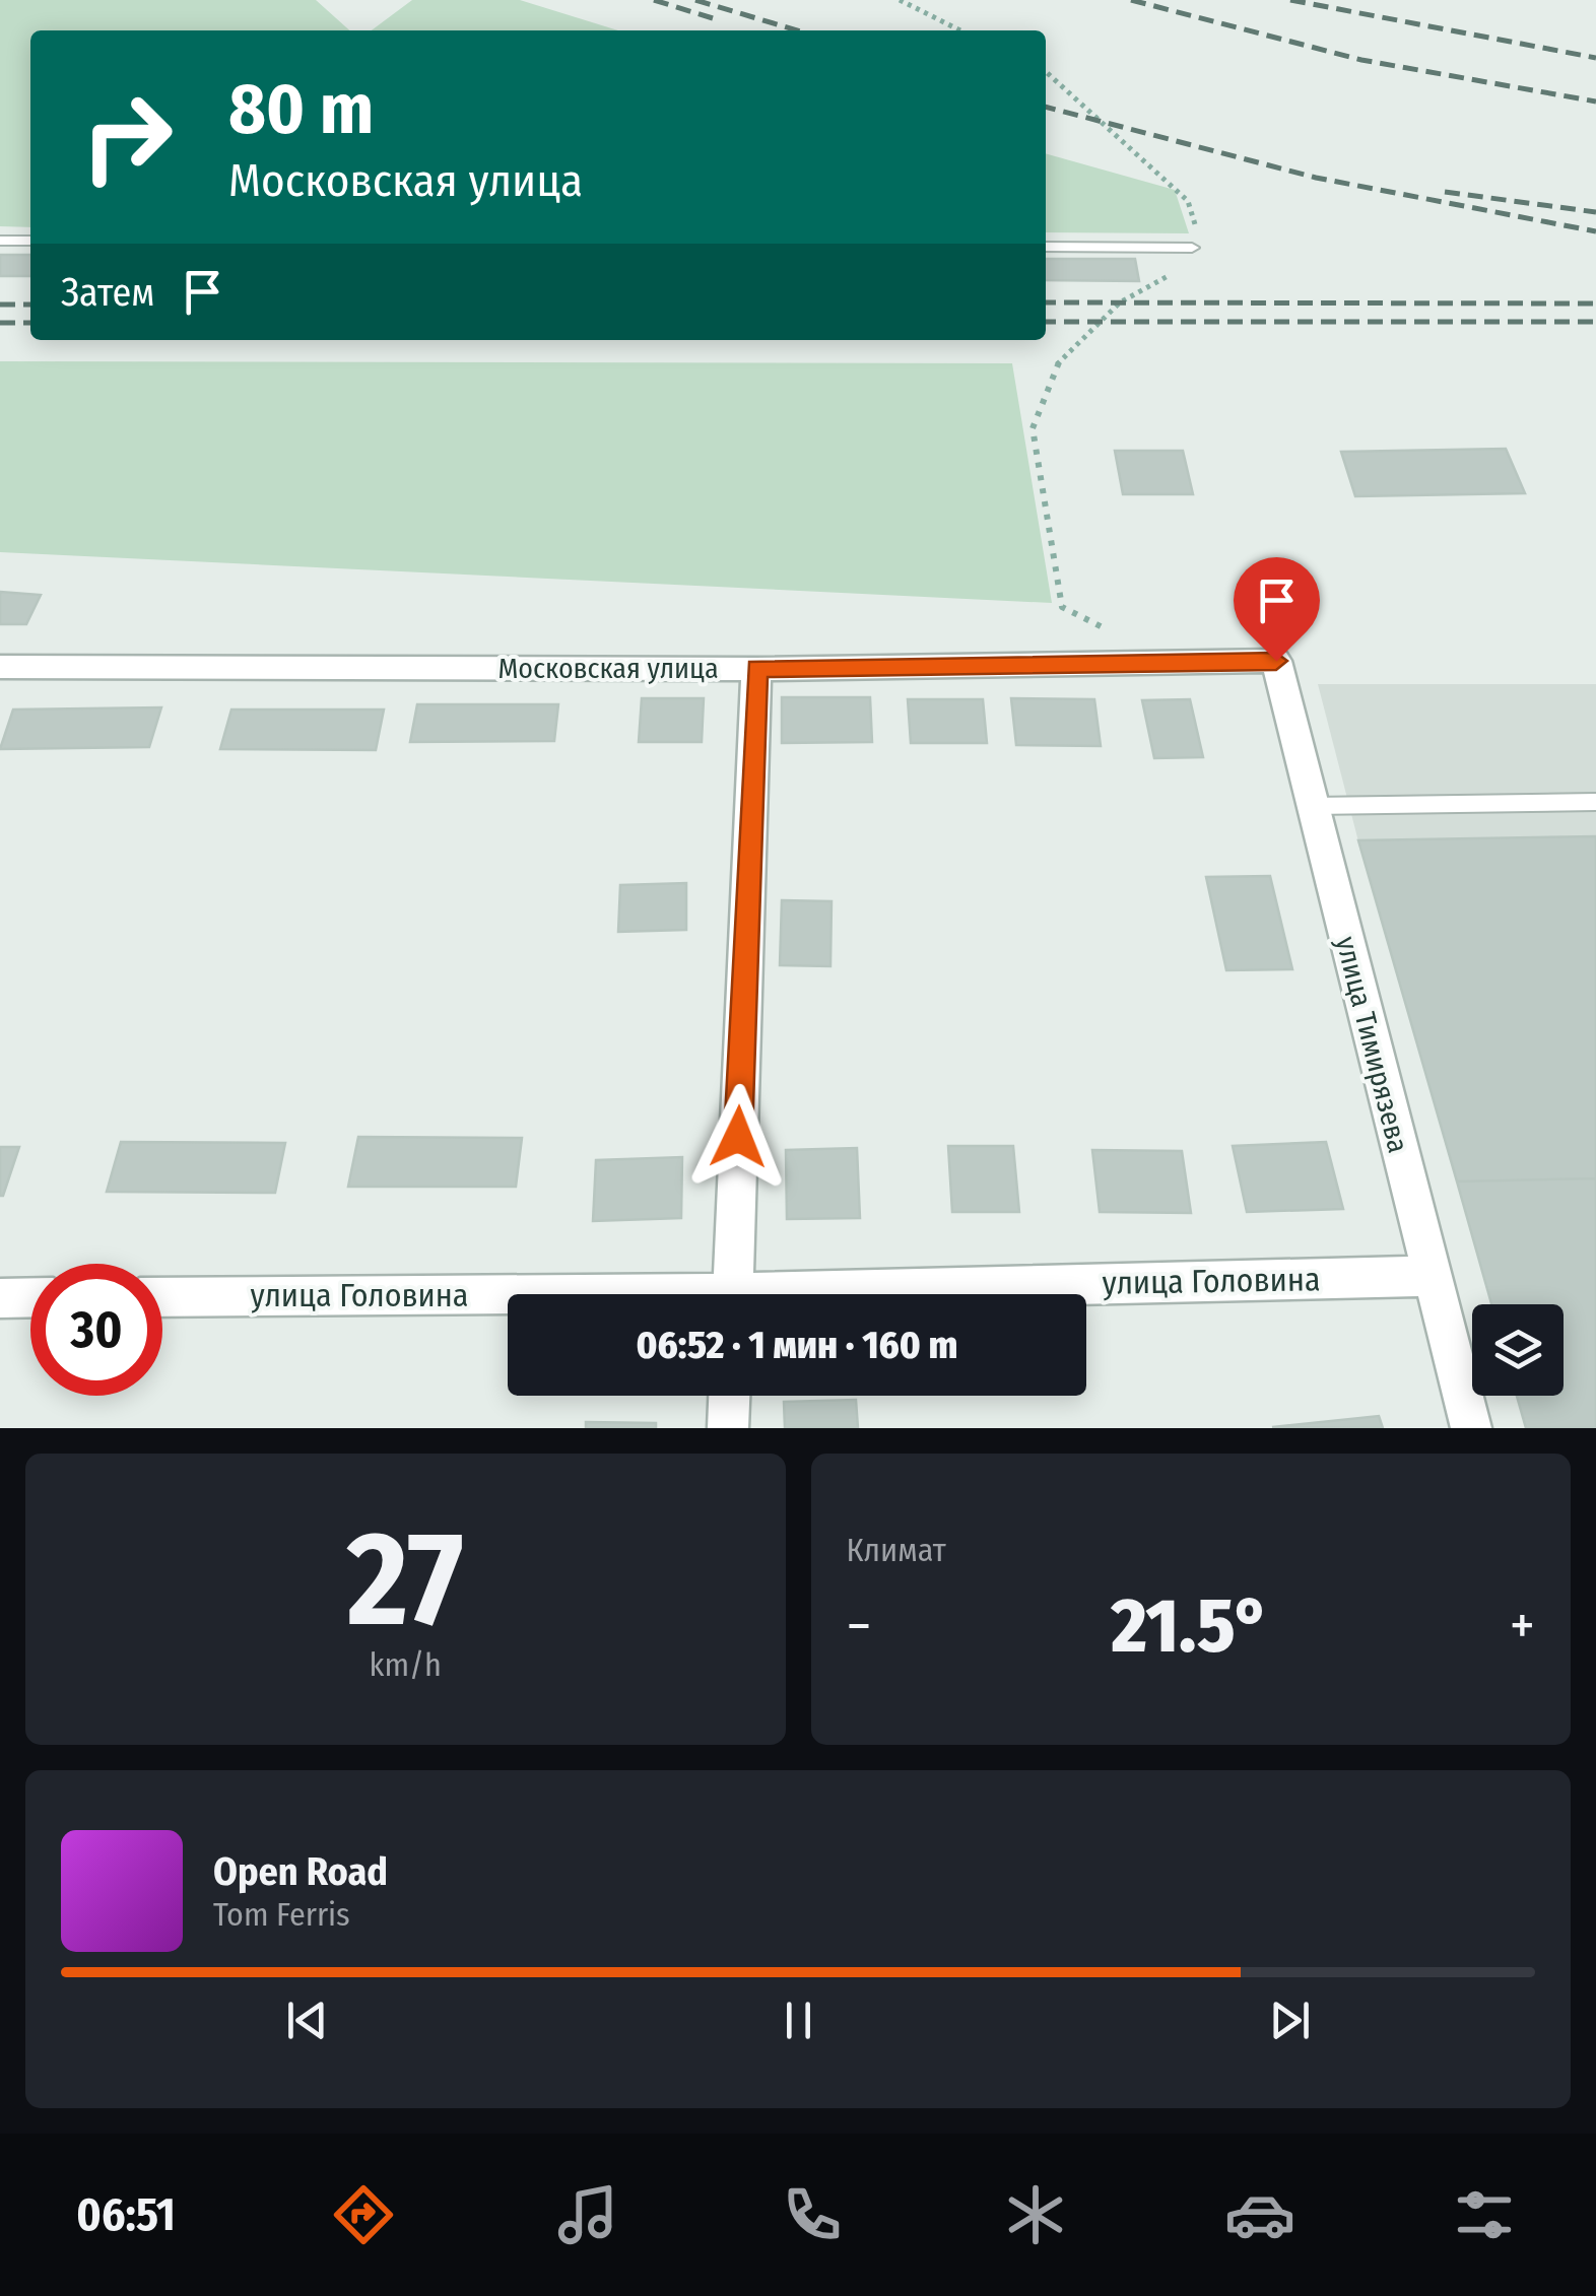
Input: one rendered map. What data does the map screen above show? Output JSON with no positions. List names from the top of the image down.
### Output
{
  "streets": {
    "street": ["Московская улица", "улица Тимирязева", "улица Головина"]
  },
  "crossings": [
    ["Московская улица", "улица Тимирязева"],
    ["улица Тимирязева", "улица Головина"]
  ],
  "page": {
    "turn": ["80 m", "Московская улица"],
    "then": "Затем",
    "limit": "30",
    "trip": "06:52 · 1 мин · 160 m",
    "tile": [
      ["27", "km/h"],
      "Климат"
    ],
    "heat": ["−", "21.5°", "+"],
    "song": ["Open Road", "Tom Ferris"],
    "tabs": "06:51"
  }
}
